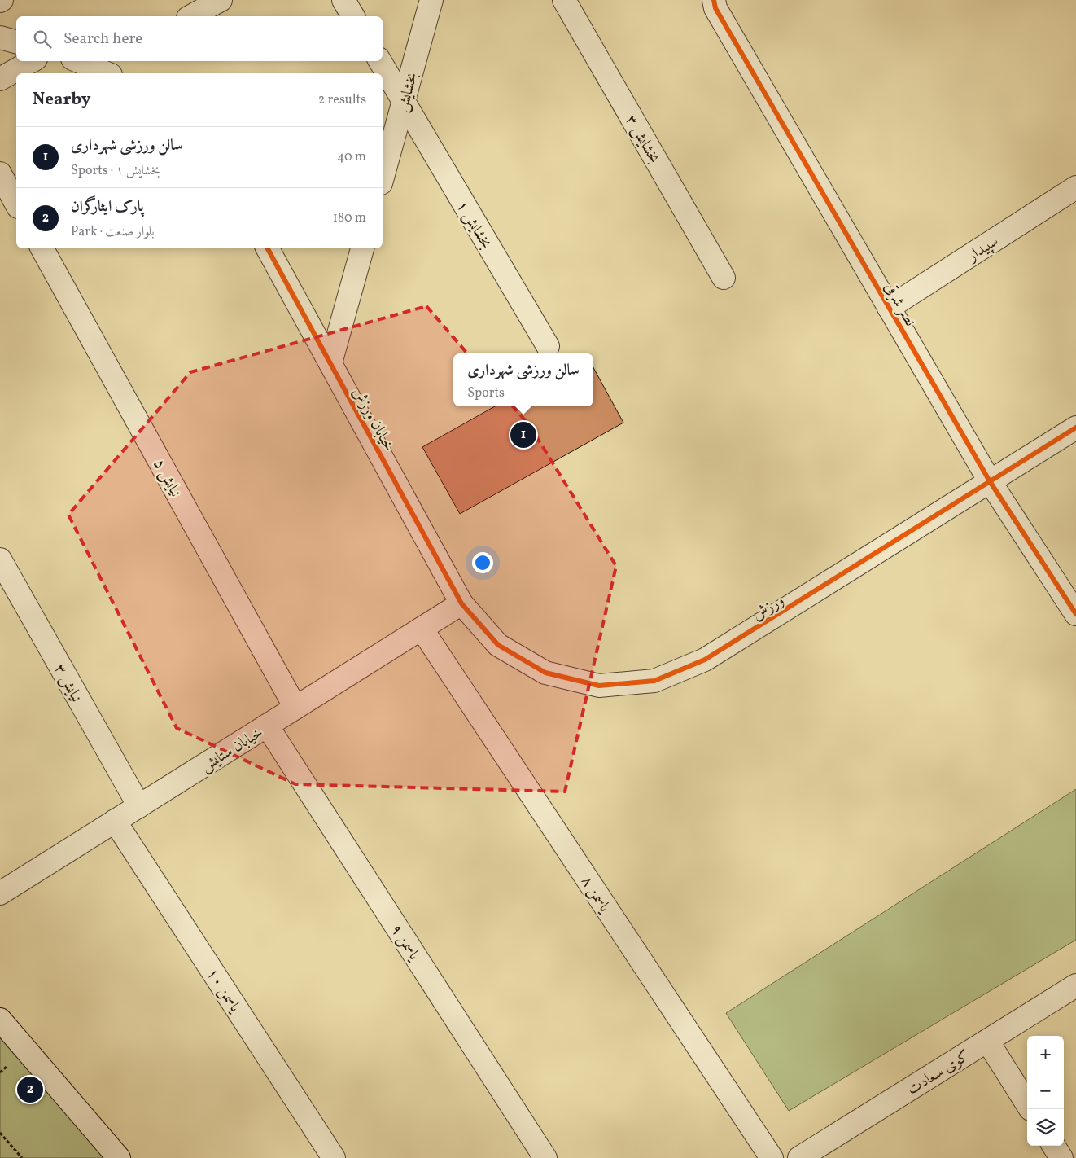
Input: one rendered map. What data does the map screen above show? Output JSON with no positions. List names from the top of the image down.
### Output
{
  "streets": {
    "street": [
      "بخشایش",
      "بخشایش ۳",
      "بخشایش ۱",
      "سپیدار",
      "نصر شرقی",
      "خیابان ورزش",
      "نیایش ۵",
      "ورزش",
      "نیایش ۳",
      "خیابان ستایش",
      "یاسمن ۸",
      "یاسمن ۹",
      "یاسمن ۱۰",
      "کوی سعادت"
    ]
  },
  "crossings": [
    ["بخشایش", "بخشایش ۱"],
    ["سپیدار", "نصر شرقی"],
    ["نصر شرقی", "ورزش"],
    ["خیابان ورزش", "ورزش"],
    ["خیابان ورزش", "خیابان ستایش"],
    ["نیایش ۵", "خیابان ستایش"],
    ["ورزش", "خیابان ستایش"],
    ["نیایش ۳", "خیابان ستایش"],
    ["خیابان ستایش", "یاسمن ۸"],
    ["خیابان ستایش", "یاسمن ۹"],
    ["خیابان ستایش", "یاسمن ۱۰"]
  ],
  "page": {
    "search": "Search here",
    "heading": ["Nearby", "2 results"],
    "list": [
      {
        "mark": "1",
        "name": "سالن ورزشی شهرداری",
        "note": "Sports · بخشایش ۱",
        "value": "40 m"
      },
      {
        "mark": "2",
        "name": "پارک ایثارگران",
        "note": "Park · بلوار صنعت",
        "value": "180 m"
      }
    ],
    "popup": ["سالن ورزشی شهرداری", "Sports"],
    "pins": ["1", "2"],
    "map_buttons": ["+", "−"]
  }
}
